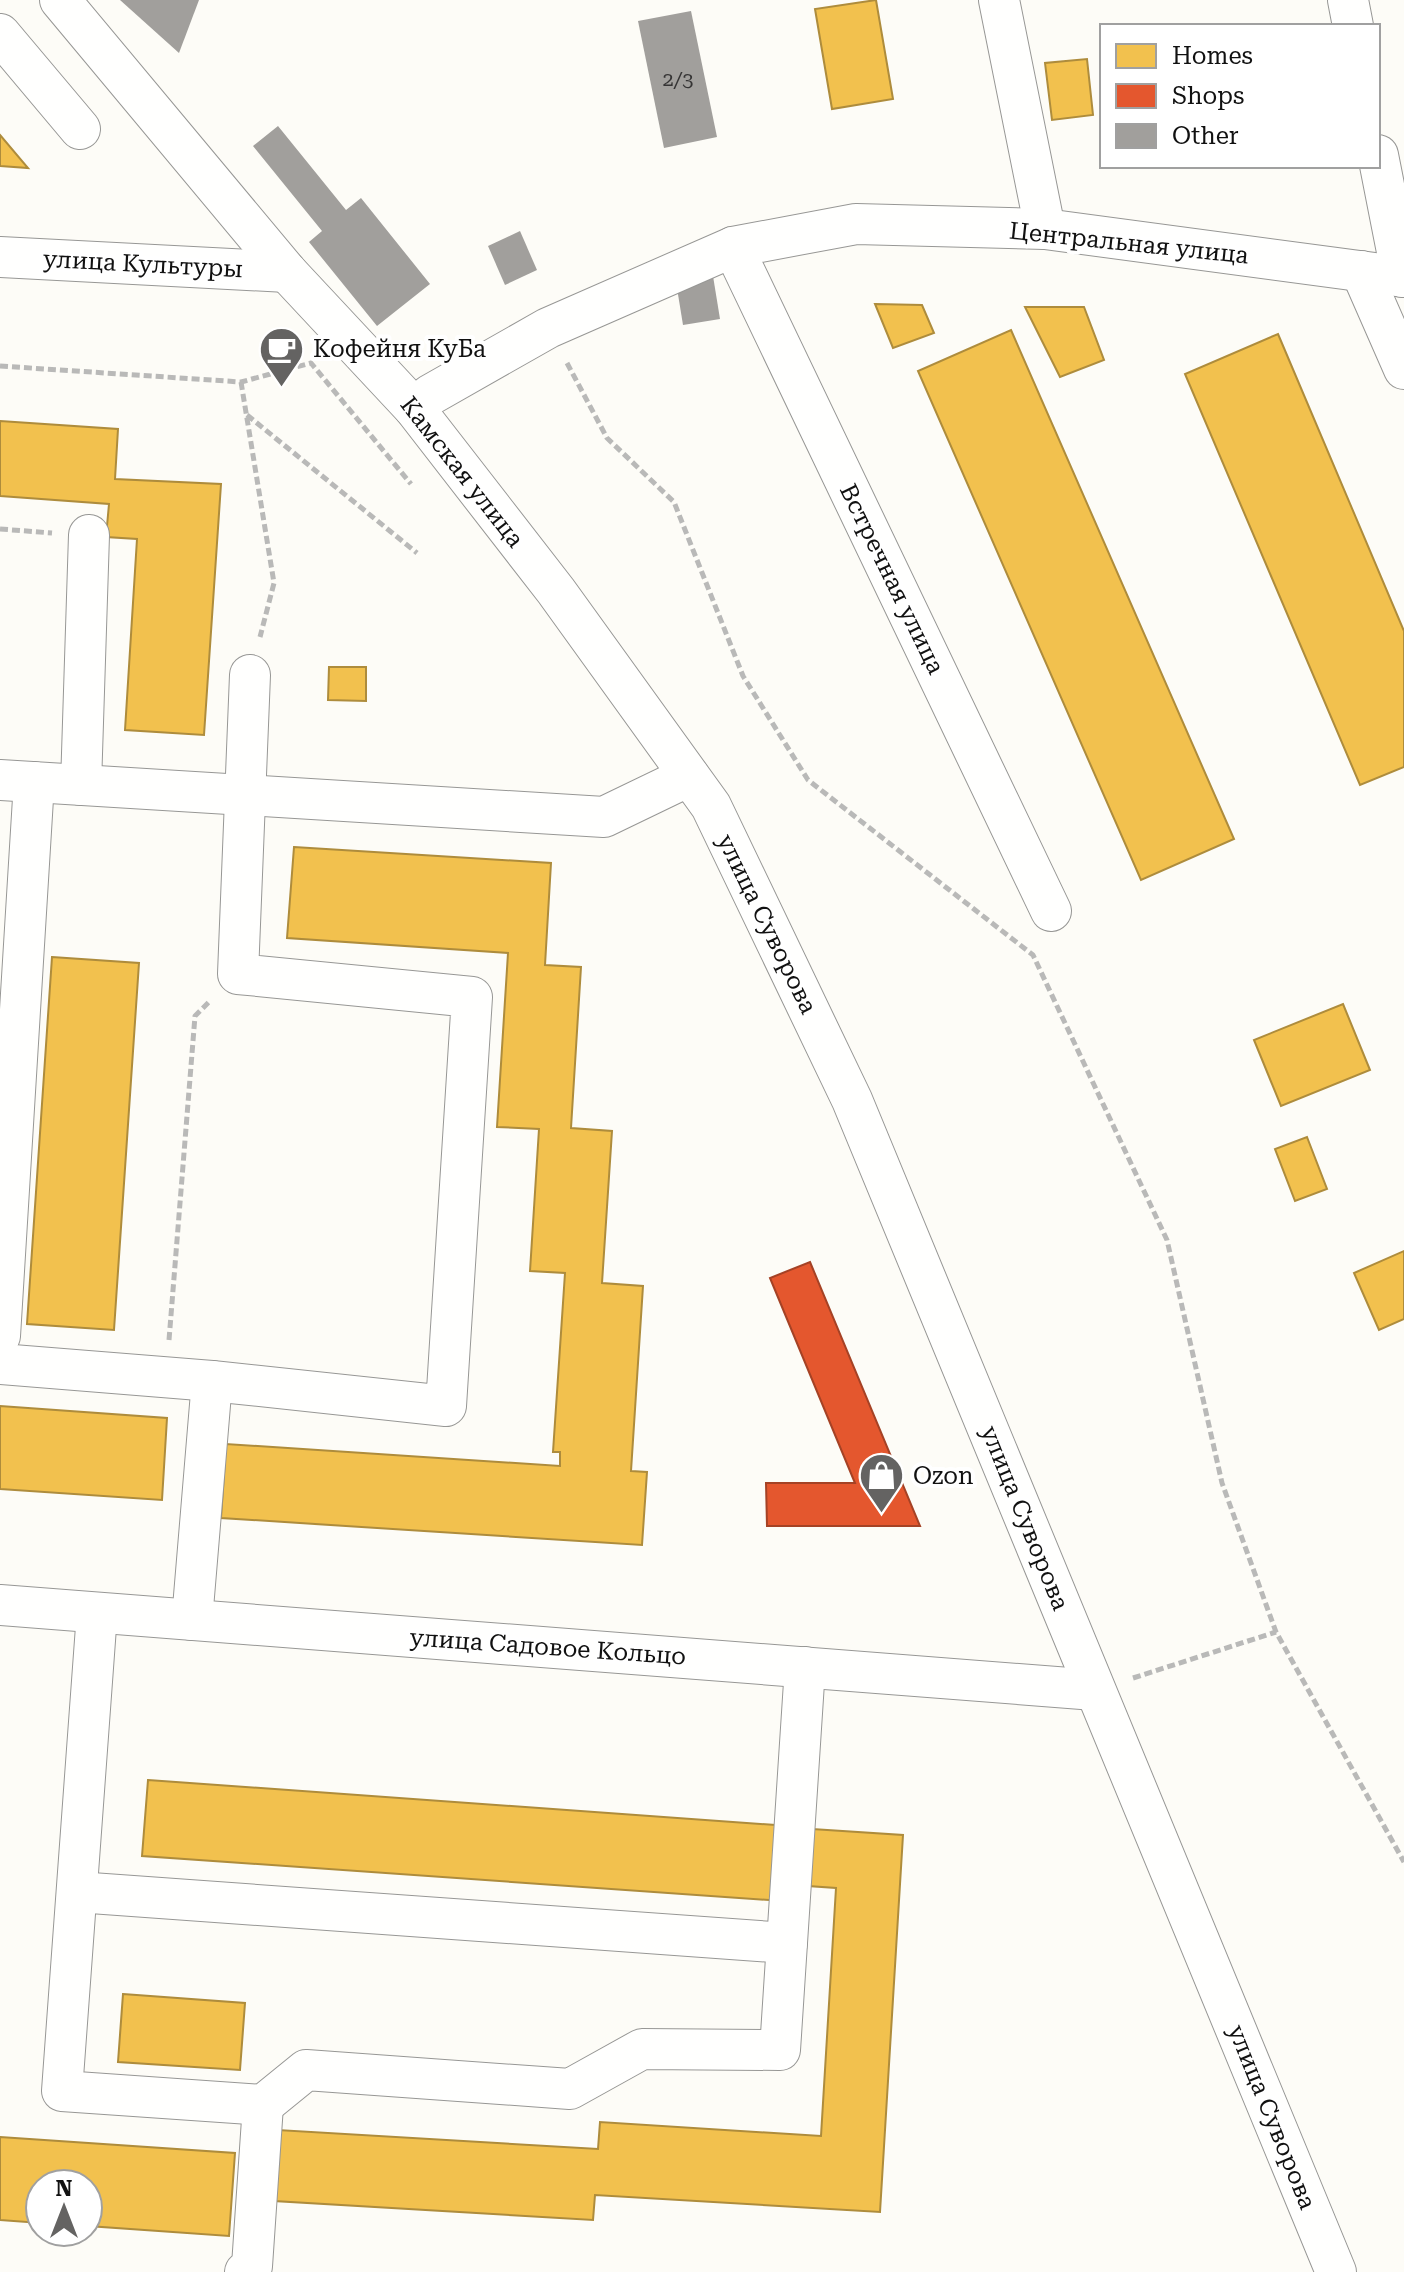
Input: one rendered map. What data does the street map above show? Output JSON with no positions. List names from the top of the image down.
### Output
{
  "streets": {
    "street": [
      "Центральная улица",
      "улица Культуры",
      "Камская улица",
      "Встречная улица",
      "улица Суворова",
      "улица Садовое Кольцо"
    ]
  },
  "crossings": [
    ["Центральная улица", "Камская улица"],
    ["Центральная улица", "Встречная улица"],
    ["улица Культуры", "Камская улица"],
    ["Камская улица", "улица Суворова"],
    ["улица Суворова", "улица Садовое Кольцо"]
  ],
  "places": {
    "cafe": ["Кофейня КуБа"],
    "shop": ["Ozon"]
  },
  "house_numbers": ["2/3"],
  "legend": ["Homes", "Shops", "Other"],
  "north": "top"
}
